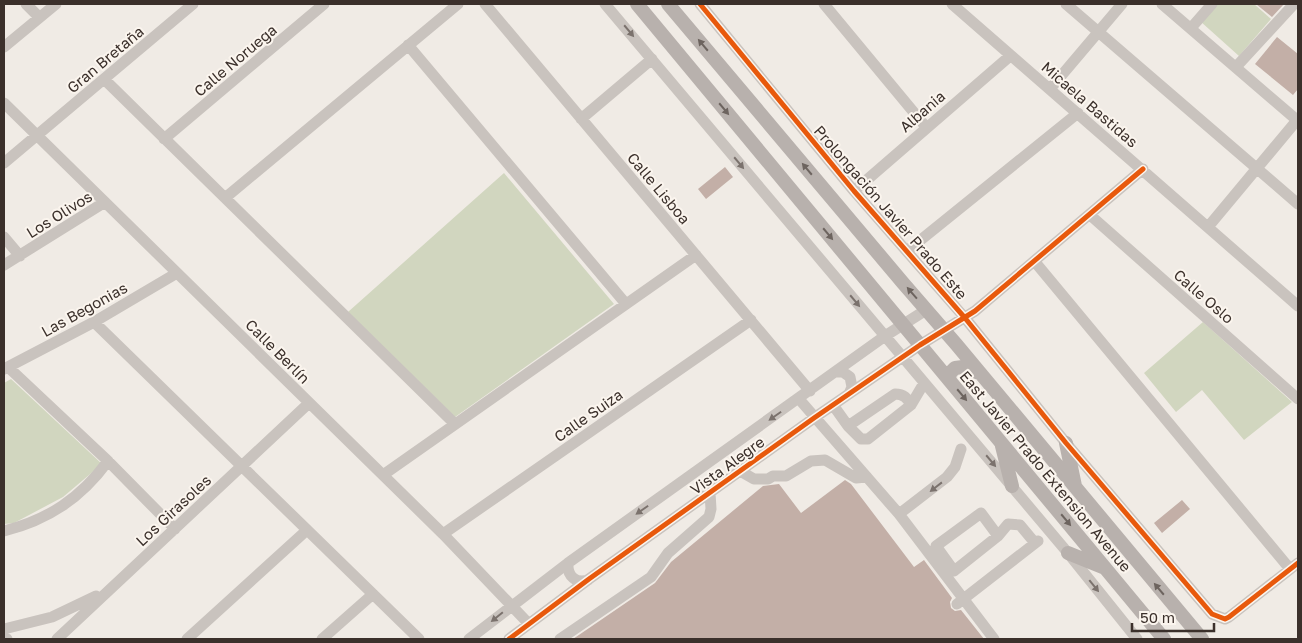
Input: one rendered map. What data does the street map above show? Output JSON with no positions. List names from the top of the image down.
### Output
{
  "streets": {
    "main road": ["East Javier Prado Extension Avenue"],
    "street": [
      "Gran Bretaña",
      "Calle Noruega",
      "Micaela Bastidas",
      "Albania",
      "Calle Lisboa",
      "Prolongación Javier Prado Este",
      "Los Olivos",
      "Calle Oslo",
      "Las Begonias",
      "Calle Berlín",
      "Calle Suiza",
      "Vista Alegre",
      "Los Girasoles"
    ]
  },
  "crossings": [
    ["Gran Bretaña", "Calle Berlín"],
    ["Micaela Bastidas", "Albania"],
    ["Micaela Bastidas", "Vista Alegre"],
    ["Albania", "Prolongación Javier Prado Este"],
    ["Calle Lisboa", "Calle Suiza"],
    ["Calle Lisboa", "Vista Alegre"],
    ["Prolongación Javier Prado Este", "Vista Alegre"],
    ["Los Olivos", "Calle Berlín"],
    ["Calle Oslo", "Vista Alegre"],
    ["Las Begonias", "Calle Berlín"],
    ["Calle Berlín", "Calle Suiza"],
    ["Calle Berlín", "Vista Alegre"],
    ["Calle Berlín", "Los Girasoles"],
    ["Vista Alegre", "East Javier Prado Extension Avenue"]
  ],
  "scale_bar": "50 m"
}
